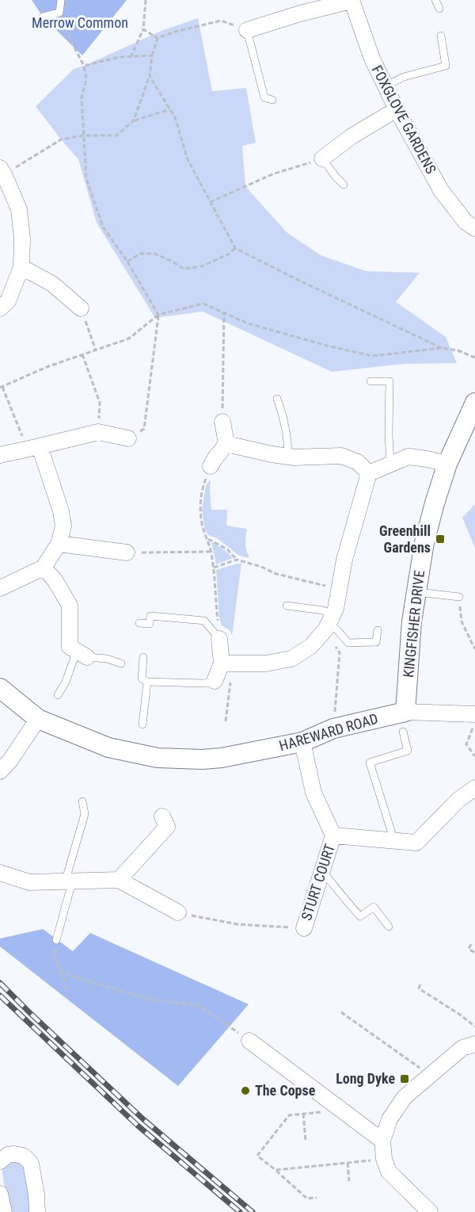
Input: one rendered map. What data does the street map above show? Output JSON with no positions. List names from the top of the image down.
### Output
{
  "streets": {
    "street": [
      "FOXGLOVE GARDENS",
      "KINGFISHER DRIVE",
      "HAREWARD ROAD",
      "STURT COURT"
    ]
  },
  "crossings": [
    ["KINGFISHER DRIVE", "HAREWARD ROAD"]
  ],
  "parks": ["Merrow Common"],
  "places": {
    "transit": ["Greenhill Gardens", "Long Dyke"],
    "other": ["The Copse"]
  }
}
